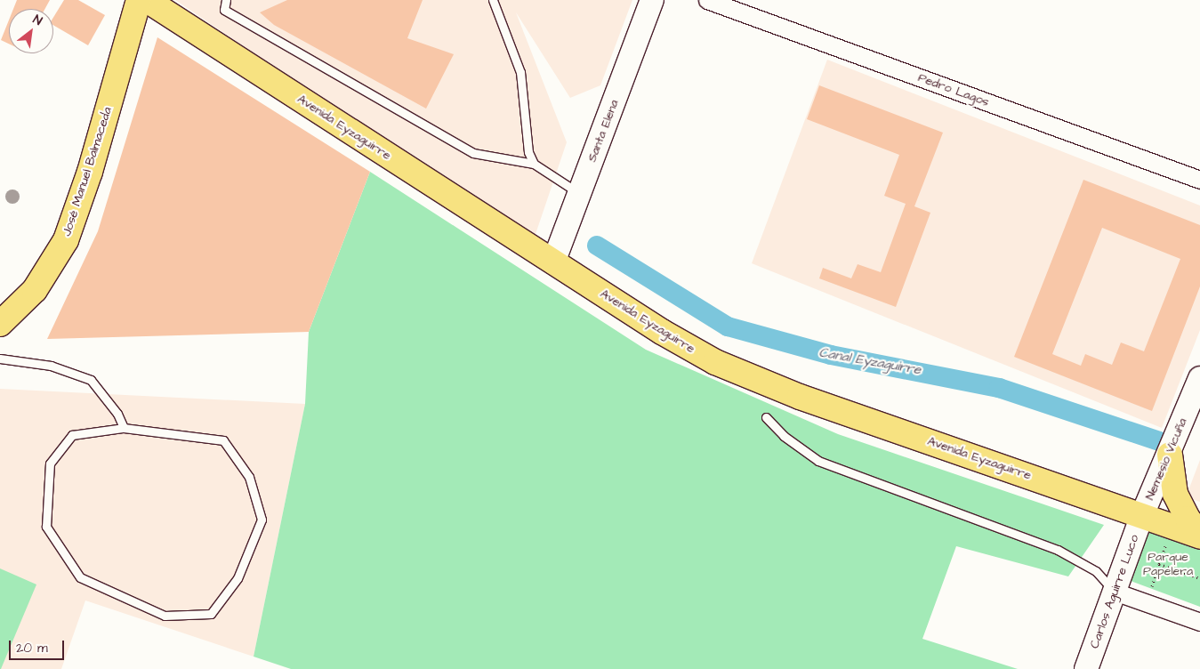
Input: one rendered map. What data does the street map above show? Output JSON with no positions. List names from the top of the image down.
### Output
{
  "streets": {
    "main road": ["Avenida Eyzaguirre", "José Manuel Balmaceda"],
    "street": [
      "Pedro Lagos",
      "Santa Elena",
      "Nemesio Vicuña",
      "Carlos Aguirre Luco"
    ]
  },
  "crossings": [
    ["Avenida Eyzaguirre", "Santa Elena"],
    ["Avenida Eyzaguirre", "Nemesio Vicuña"],
    ["Avenida Eyzaguirre", "Carlos Aguirre Luco"],
    ["Nemesio Vicuña", "Carlos Aguirre Luco"]
  ],
  "water": ["Canal Eyzaguirre"],
  "parks": ["Parque Papelera"],
  "scale_bar": "20 m",
  "north": "top right"
}
